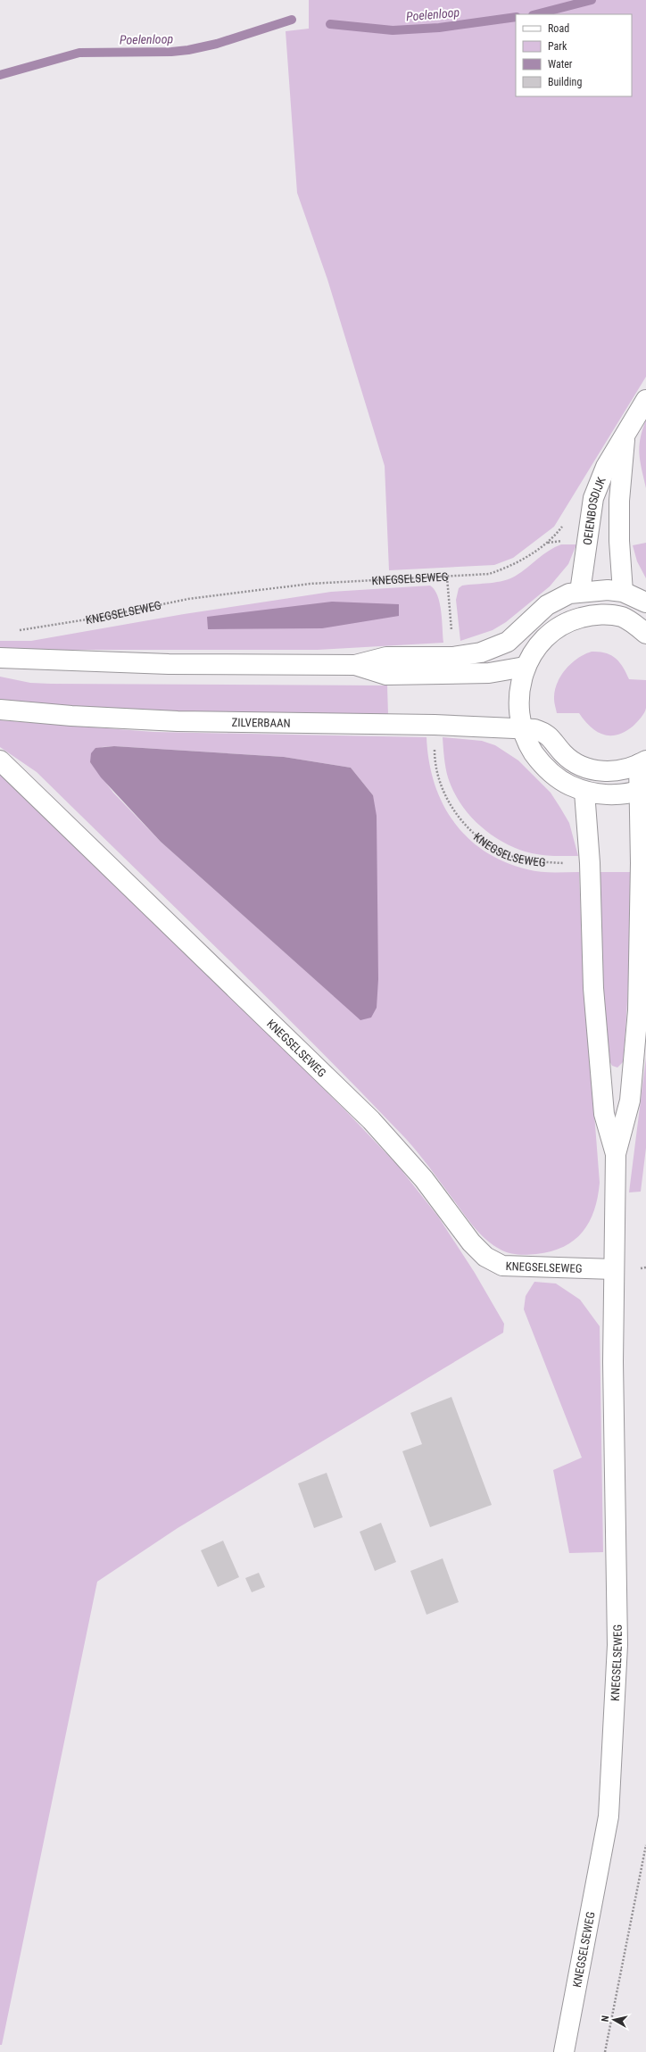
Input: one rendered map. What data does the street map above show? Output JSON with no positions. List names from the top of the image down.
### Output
{
  "streets": {
    "street": ["OEIENBOSDIJK", "KNEGSELSEWEG", "ZILVERBAAN"]
  },
  "crossings": [
    ["KNEGSELSEWEG", "ZILVERBAAN"]
  ],
  "water": ["Poelenloop"],
  "legend": [
    "Road",
    "Park",
    "Water",
    "Building"
  ],
  "north": "left"
}
